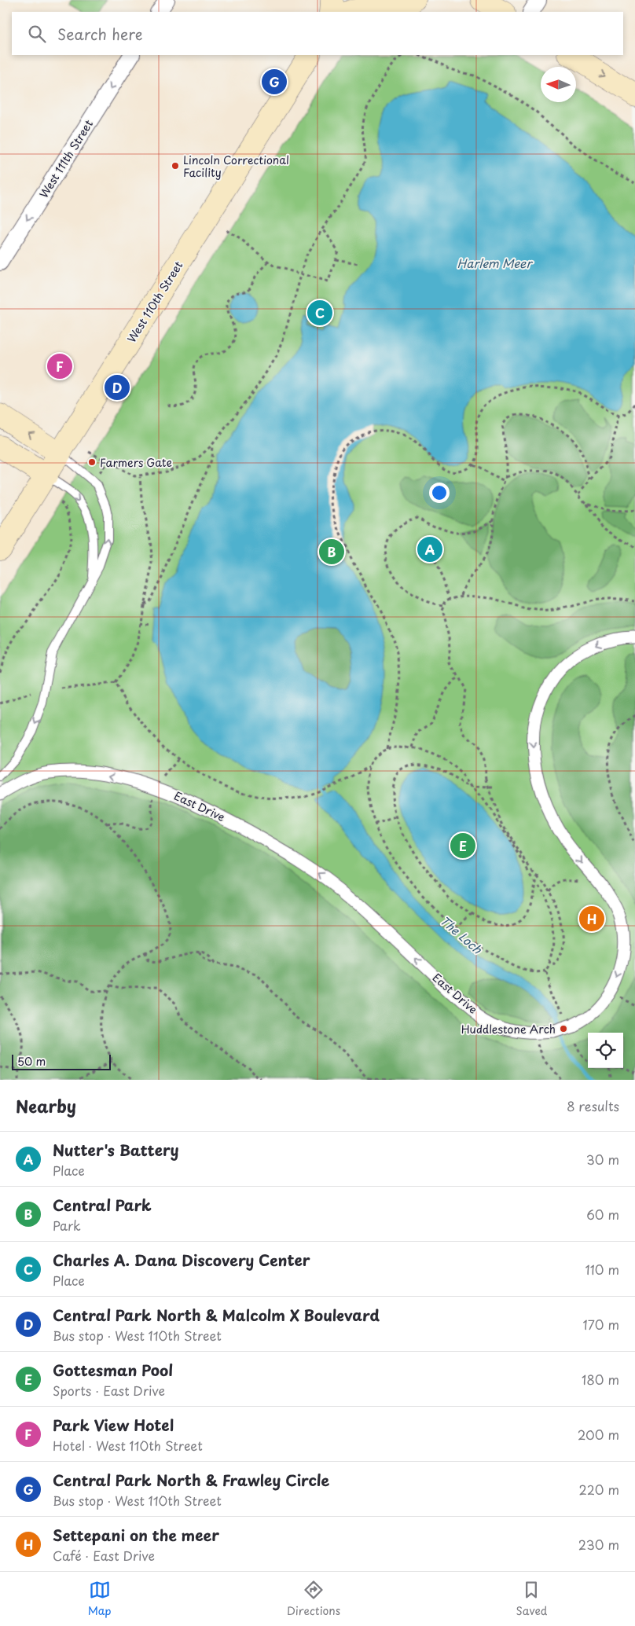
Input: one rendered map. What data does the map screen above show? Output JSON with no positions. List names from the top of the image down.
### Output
{
  "streets": {
    "main road": ["West 110th Street"],
    "street": ["West 111th Street", "East Drive"]
  },
  "one_way": ["West 111th Street"],
  "water": ["Harlem Meer", "The Loch"],
  "places": ["Lincoln Correctional Facility", "Farmers Gate", "Huddlestone Arch"],
  "scale_bar": "50 m",
  "north": "left",
  "page": {
    "search": "Search here",
    "pins": [
      "G",
      "C",
      "F",
      "D",
      "A",
      "B",
      "E",
      "H"
    ],
    "scale": "50 m",
    "heading": ["Nearby", "8 results"],
    "list": [
      {
        "mark": "A",
        "name": "Nutter's Battery",
        "note": "Place",
        "value": "30 m"
      },
      {
        "mark": "B",
        "name": "Central Park",
        "note": "Park",
        "value": "60 m"
      },
      {
        "mark": "C",
        "name": "Charles A. Dana Discovery Center",
        "note": "Place",
        "value": "110 m"
      },
      {
        "mark": "D",
        "name": "Central Park North & Malcolm X Boulevard",
        "note": "Bus stop · West 110th Street",
        "value": "170 m"
      },
      {
        "mark": "E",
        "name": "Gottesman Pool",
        "note": "Sports · East Drive",
        "value": "180 m"
      },
      {
        "mark": "F",
        "name": "Park View Hotel",
        "note": "Hotel · West 110th Street",
        "value": "200 m"
      },
      {
        "mark": "G",
        "name": "Central Park North & Frawley Circle",
        "note": "Bus stop · West 110th Street",
        "value": "220 m"
      },
      {
        "mark": "H",
        "name": "Settepani on the meer",
        "note": "Café · East Drive",
        "value": "230 m"
      }
    ],
    "nav": ["Map", "Directions", "Saved"]
  }
}
